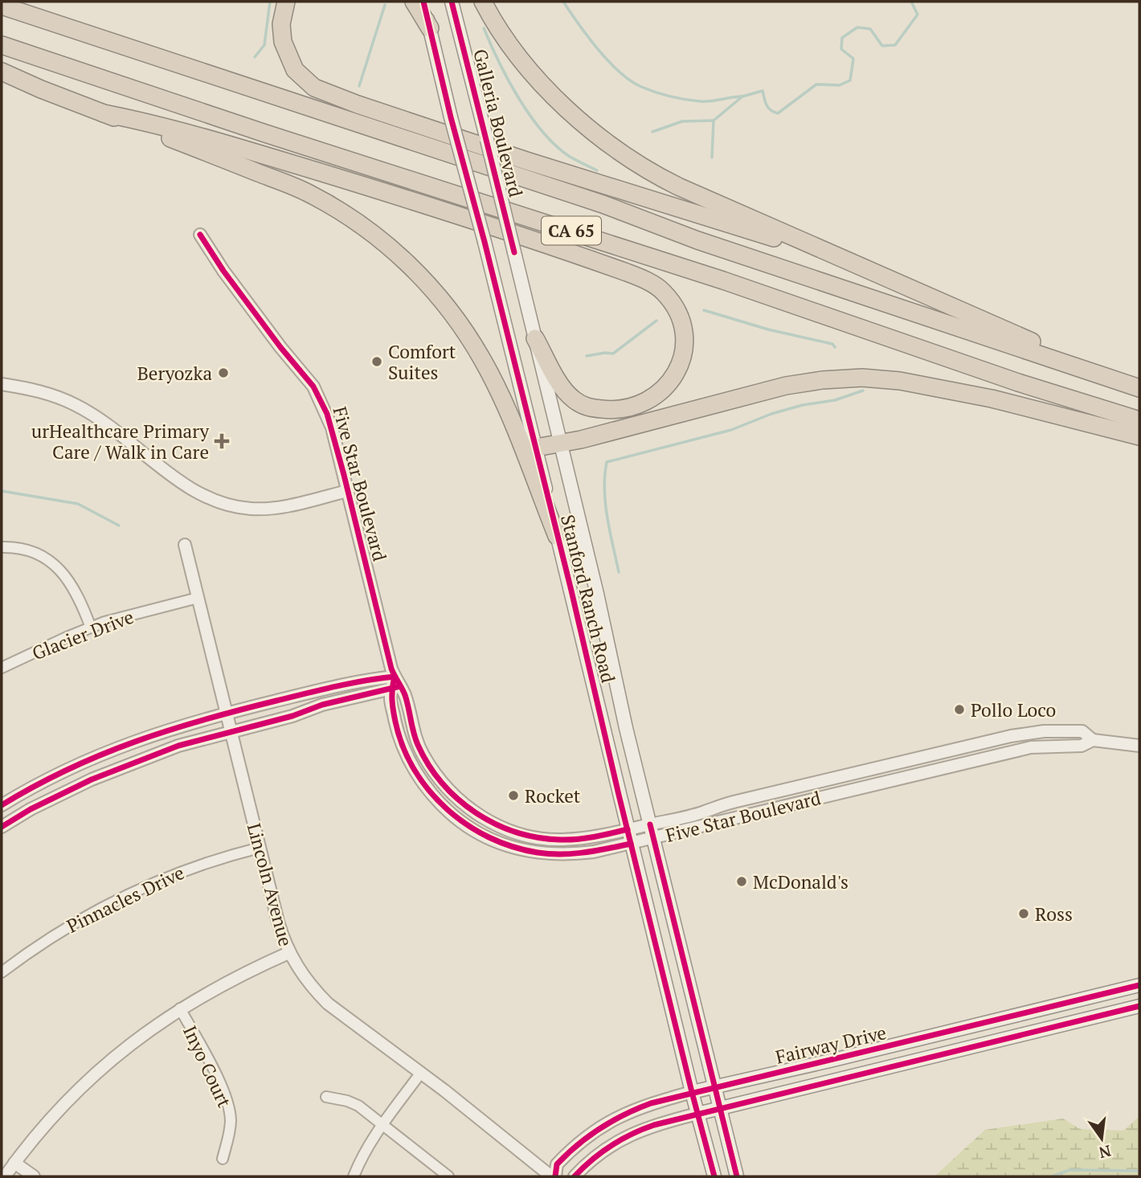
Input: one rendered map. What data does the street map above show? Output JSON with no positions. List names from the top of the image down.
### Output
{
  "streets": {
    "highway": ["CA 65"],
    "main road": ["Galleria Boulevard", "Stanford Ranch Road", "Fairway Drive"],
    "street": [
      "Five Star Boulevard",
      "Glacier Drive",
      "Lincoln Avenue",
      "Pinnacles Drive",
      "Inyo Court"
    ]
  },
  "crossings": [
    ["Galleria Boulevard", "Stanford Ranch Road"],
    ["Five Star Boulevard", "Stanford Ranch Road"],
    ["Stanford Ranch Road", "Fairway Drive"],
    ["Glacier Drive", "Lincoln Avenue"],
    ["Lincoln Avenue", "Pinnacles Drive"],
    ["Lincoln Avenue", "Fairway Drive"]
  ],
  "places": {
    "other": [
      "Comfort Suites",
      "Beryozka",
      "Pollo Loco",
      "Rocket",
      "McDonald's",
      "Ross"
    ],
    "health": ["urHealthcare Primary Care / Walk in Care"]
  },
  "north": "bottom"
}
